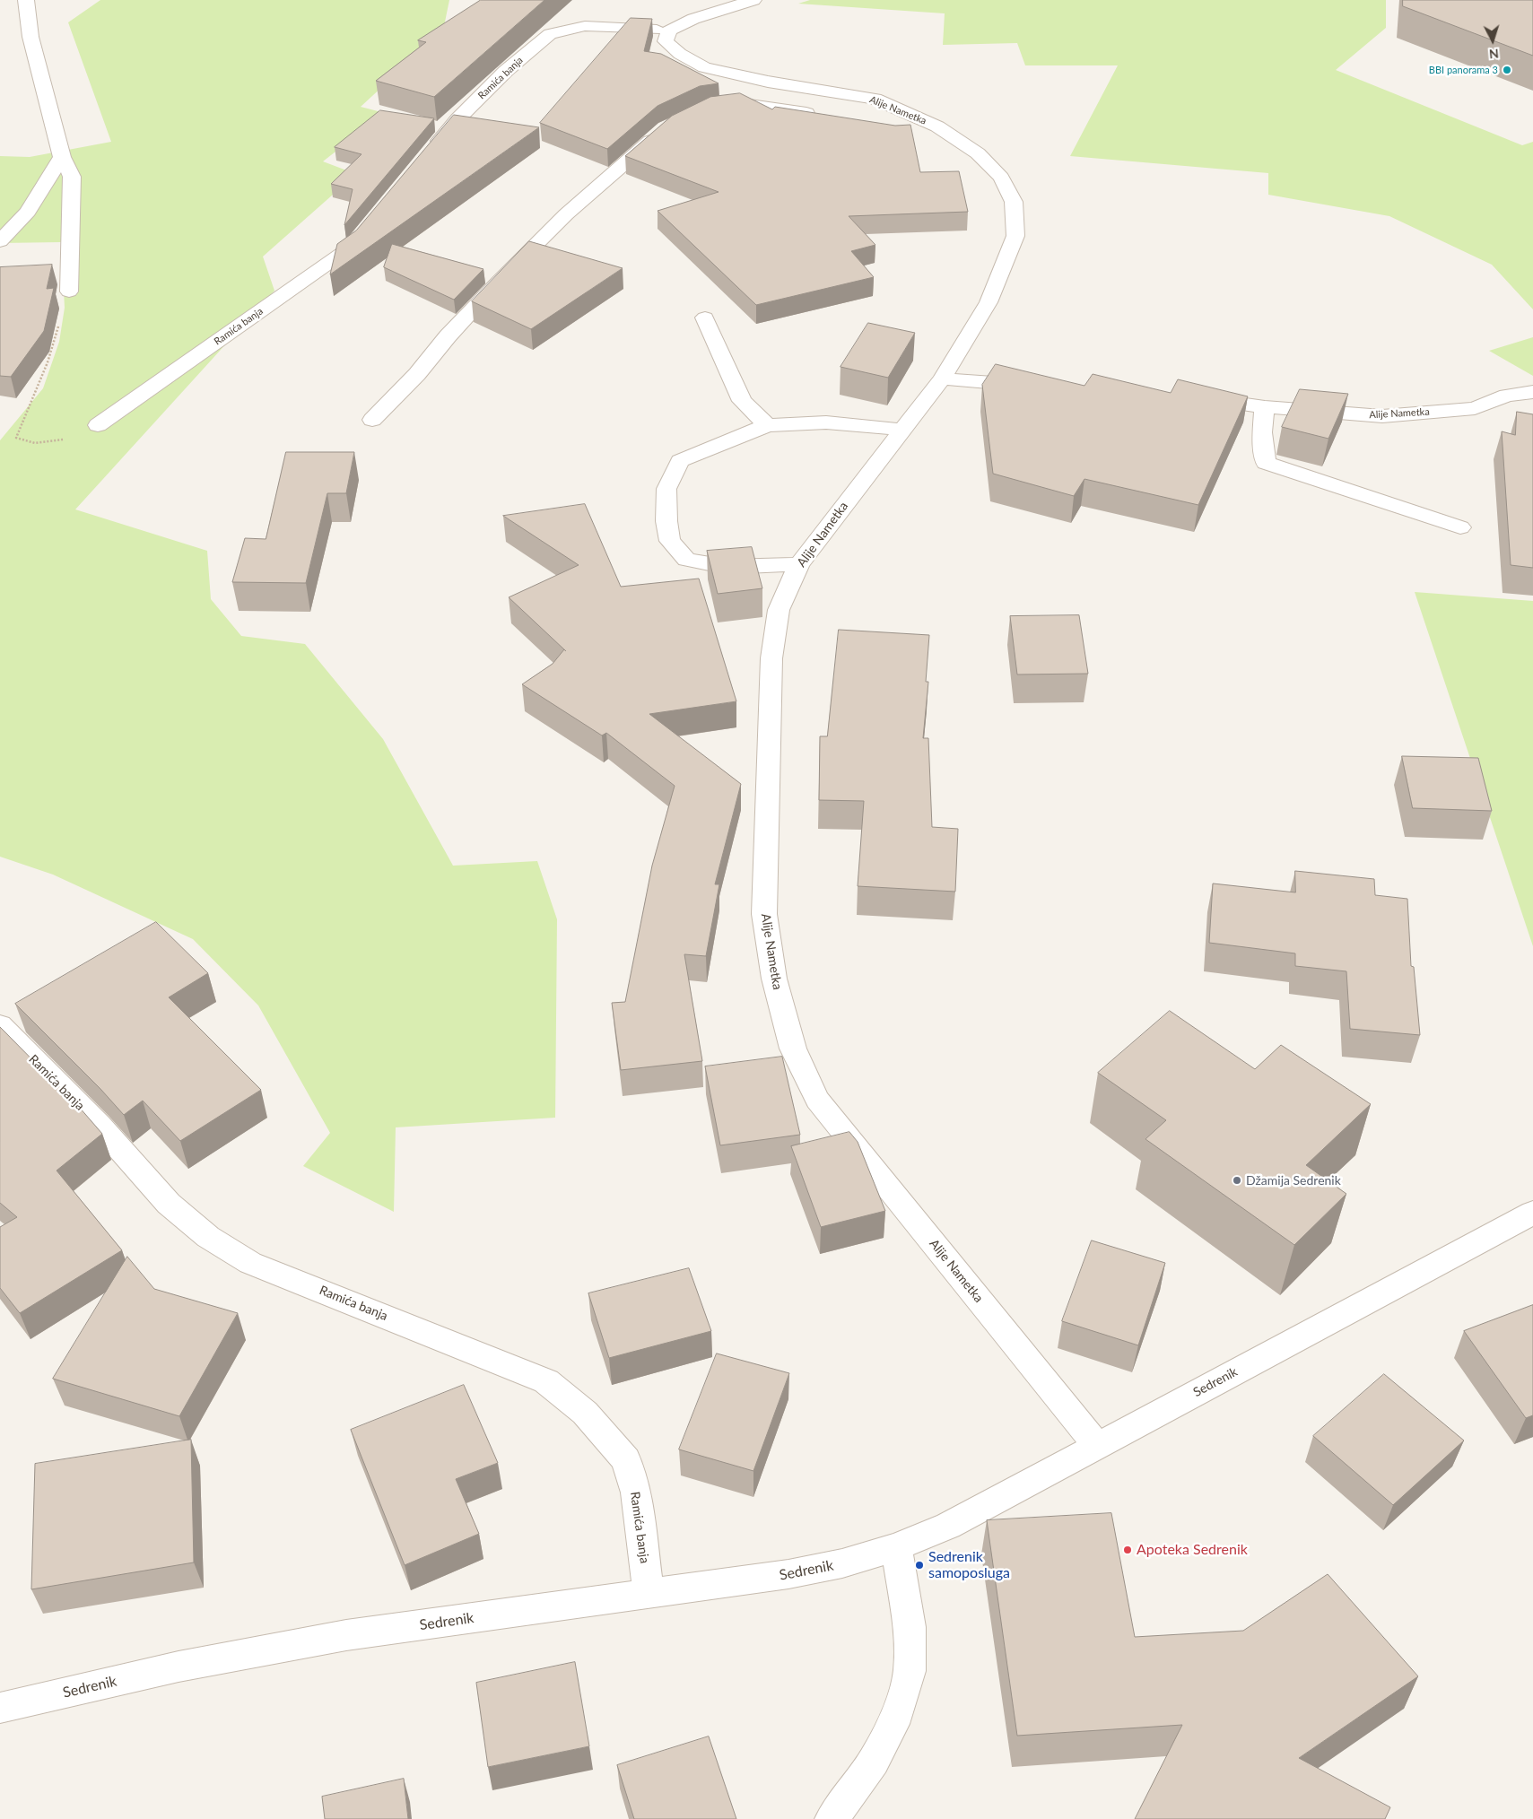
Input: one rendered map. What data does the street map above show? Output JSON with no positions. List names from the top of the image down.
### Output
{
  "streets": {
    "street": ["Ramića banja", "Alije Nametka", "Sedrenik"]
  },
  "crossings": [
    ["Ramića banja", "Alije Nametka"],
    ["Ramića banja", "Sedrenik"],
    ["Alije Nametka", "Sedrenik"]
  ],
  "places": [
    "BBI panorama 3",
    "Džamija Sedrenik",
    "Apoteka Sedrenik",
    "Sedrenik samoposluga"
  ],
  "north": "bottom"
}
